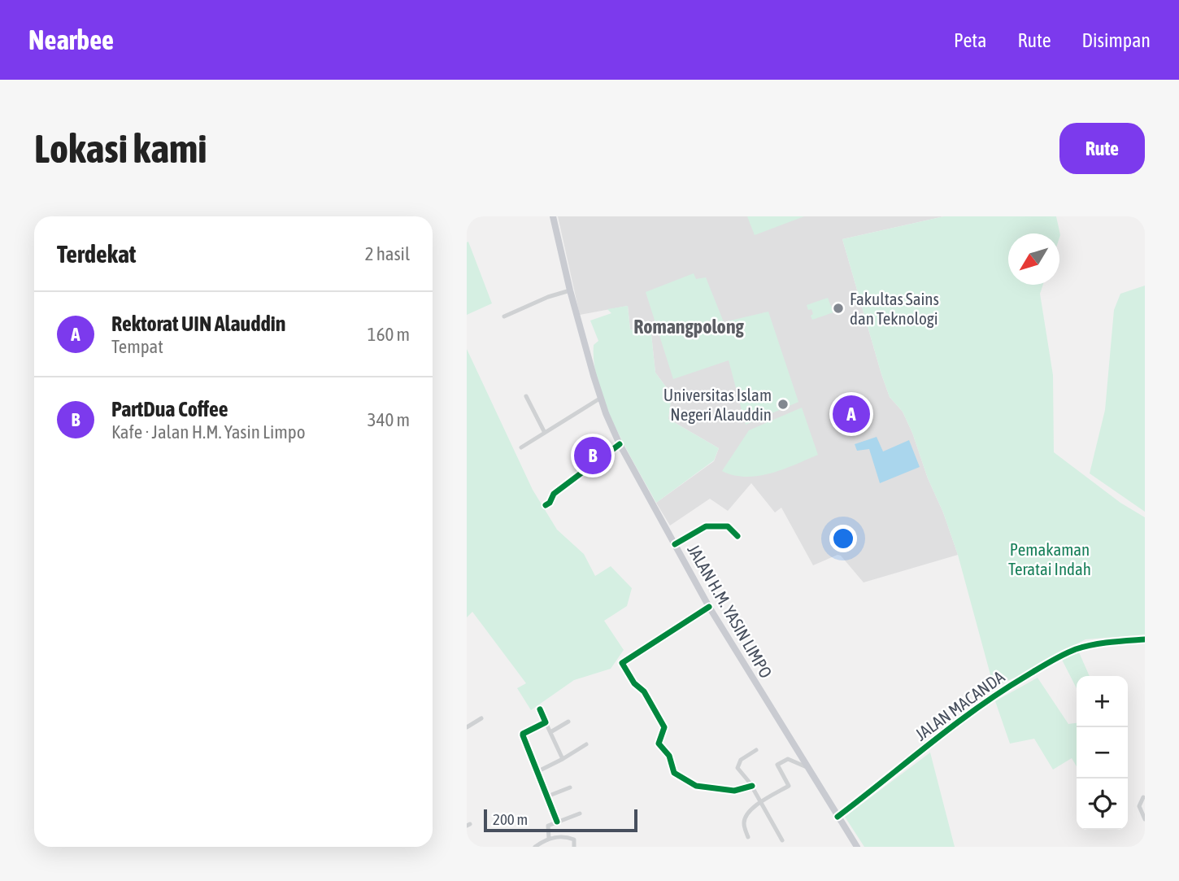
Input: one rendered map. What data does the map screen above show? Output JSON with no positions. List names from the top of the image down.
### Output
{
  "streets": {
    "main road": ["JALAN H.M. YASIN LIMPO"],
    "street": ["JALAN MACANDA"]
  },
  "crossings": [
    ["JALAN H.M. YASIN LIMPO", "JALAN MACANDA"]
  ],
  "districts": ["Romangpolong"],
  "parks": ["Pemakaman Teratai Indah"],
  "places": ["Fakultas Sains dan Teknologi", "Universitas Islam Negeri Alauddin"],
  "scale_bar": "200 m",
  "north": "bottom left",
  "page": {
    "header": "Nearbee",
    "nav": ["Peta", "Rute", "Disimpan"],
    "buttons": "Rute",
    "title": "Lokasi kami",
    "heading": ["Terdekat", "2 hasil"],
    "list": [
      {
        "mark": "A",
        "name": "Rektorat UIN Alauddin",
        "note": "Tempat",
        "value": "160 m"
      },
      {
        "mark": "B",
        "name": "PartDua Coffee",
        "note": "Kafe · Jalan H.M. Yasin Limpo",
        "value": "340 m"
      }
    ],
    "pins": ["A", "B"],
    "map_buttons": ["+", "−"],
    "scale": "200 m"
  }
}
